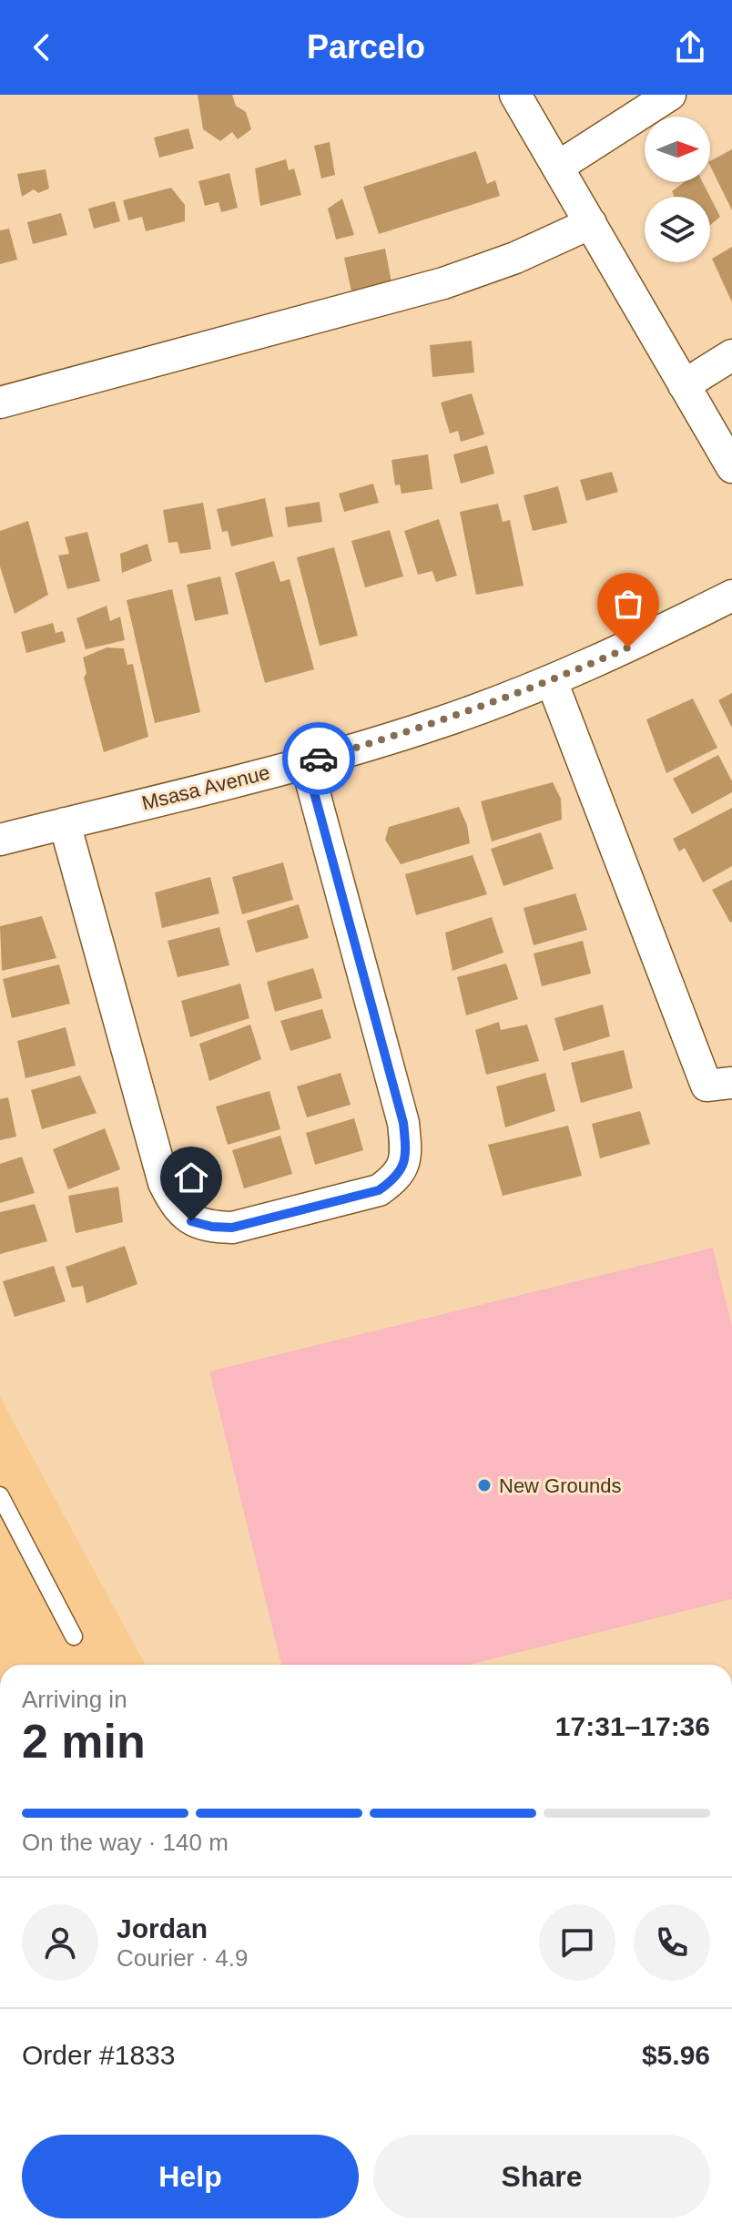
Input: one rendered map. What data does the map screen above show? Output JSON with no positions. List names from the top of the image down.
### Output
{
  "streets": {
    "street": ["Msasa Avenue"]
  },
  "places": ["New Grounds"],
  "north": "right",
  "page": {
    "header": "Parcelo",
    "heading": ["2 min", "Arriving in", "17:31–17:36"],
    "panel": [
      "Jordan",
      "Courier · 4.9",
      "Order #1833",
      "$5.96"
    ],
    "bar": "On the way · 140 m",
    "buttons": ["Help", "Share"]
  }
}
